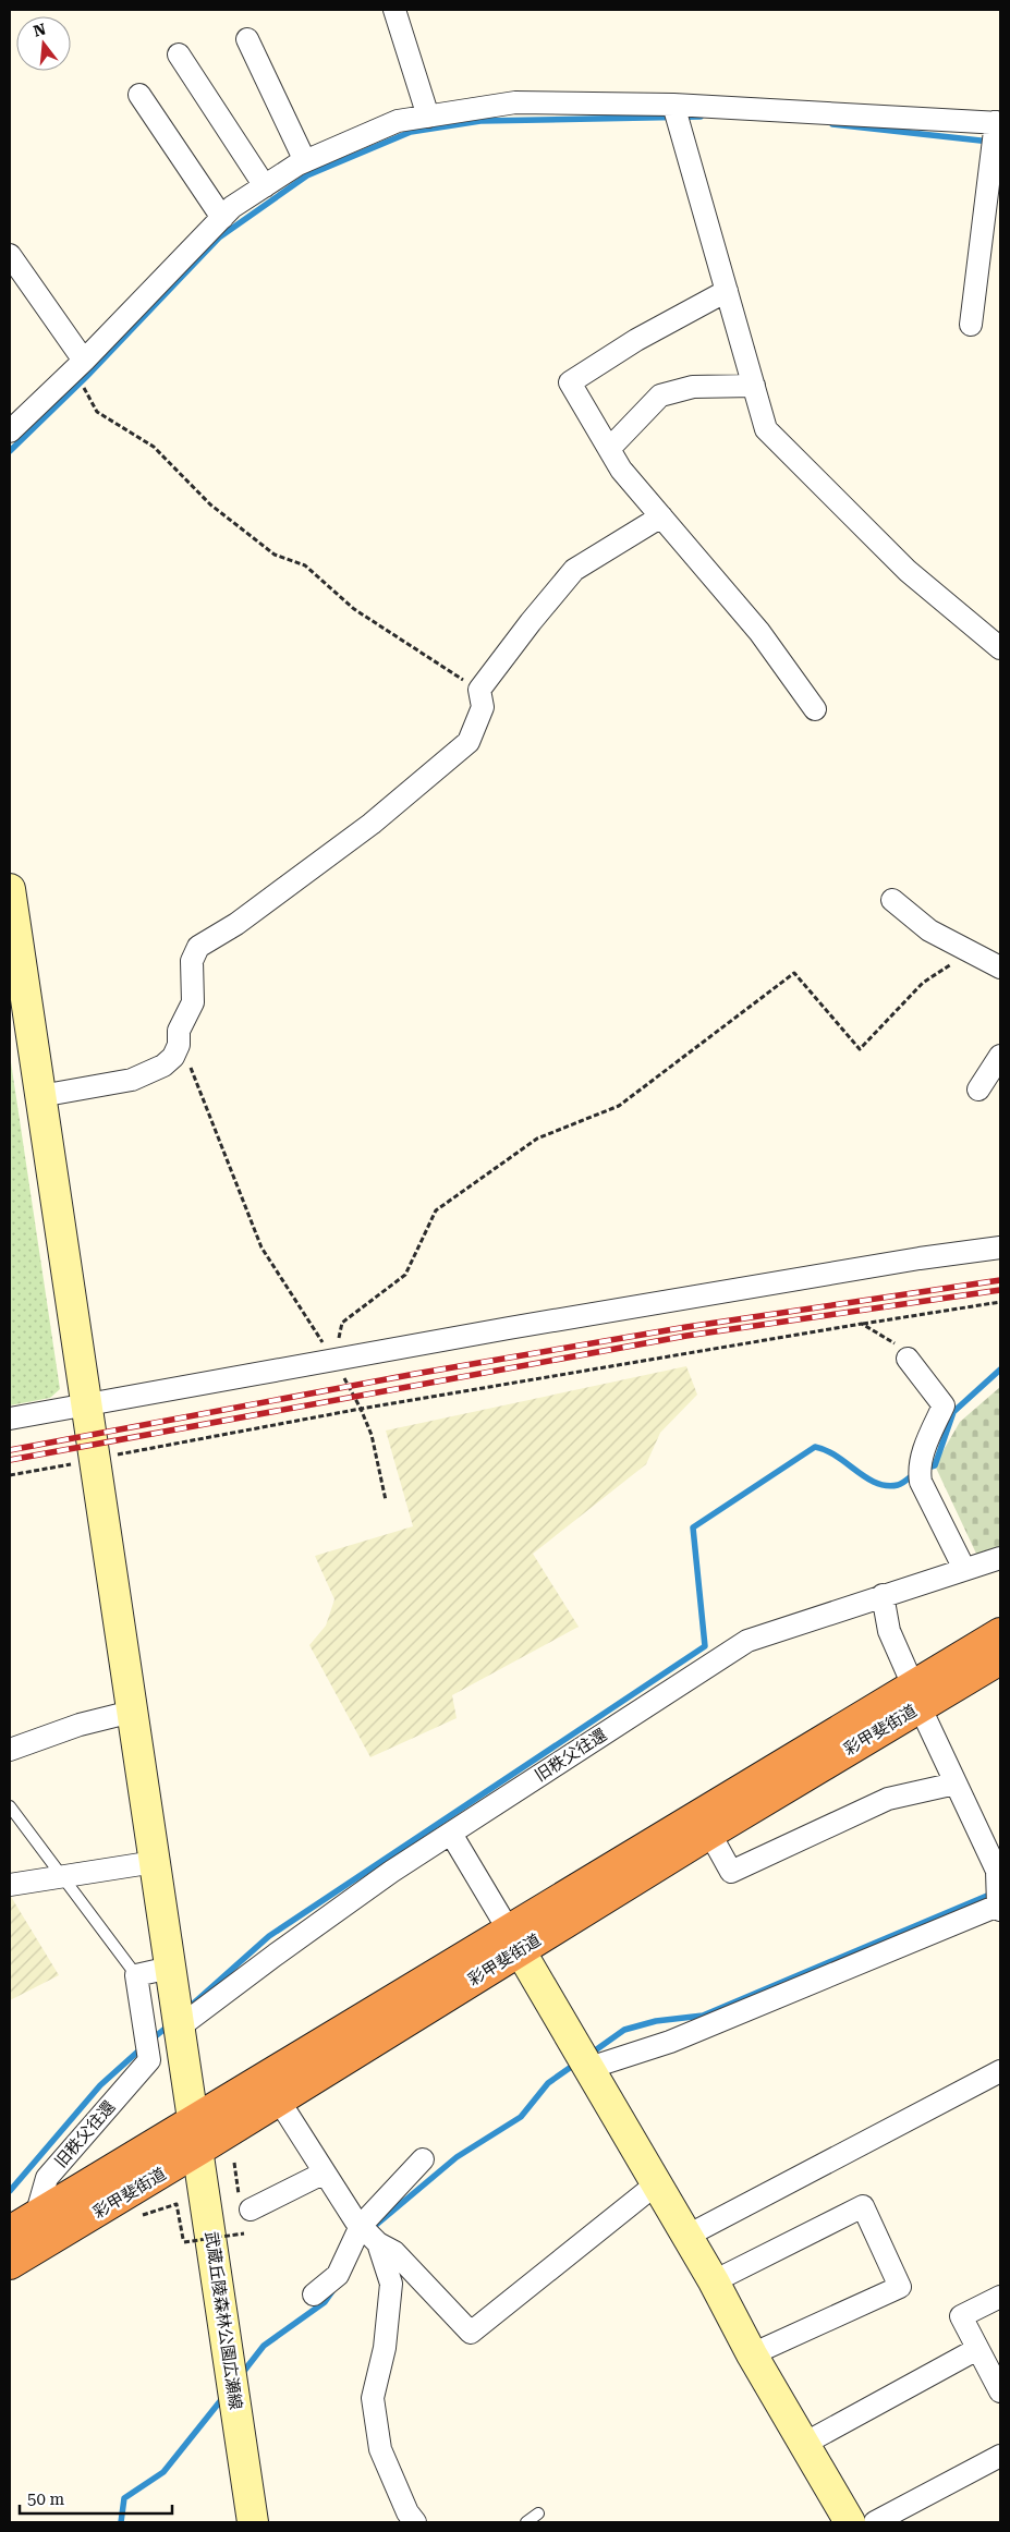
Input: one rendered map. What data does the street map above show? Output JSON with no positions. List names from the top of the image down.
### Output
{
  "streets": {
    "highway": ["彩甲斐街道"],
    "street": ["旧秩父往還", "武蔵丘陵森林公園広瀬線"]
  },
  "crossings": [
    ["彩甲斐街道", "旧秩父往還"],
    ["彩甲斐街道", "武蔵丘陵森林公園広瀬線"],
    ["旧秩父往還", "武蔵丘陵森林公園広瀬線"]
  ],
  "scale_bar": "50 m",
  "north": "top"
}
